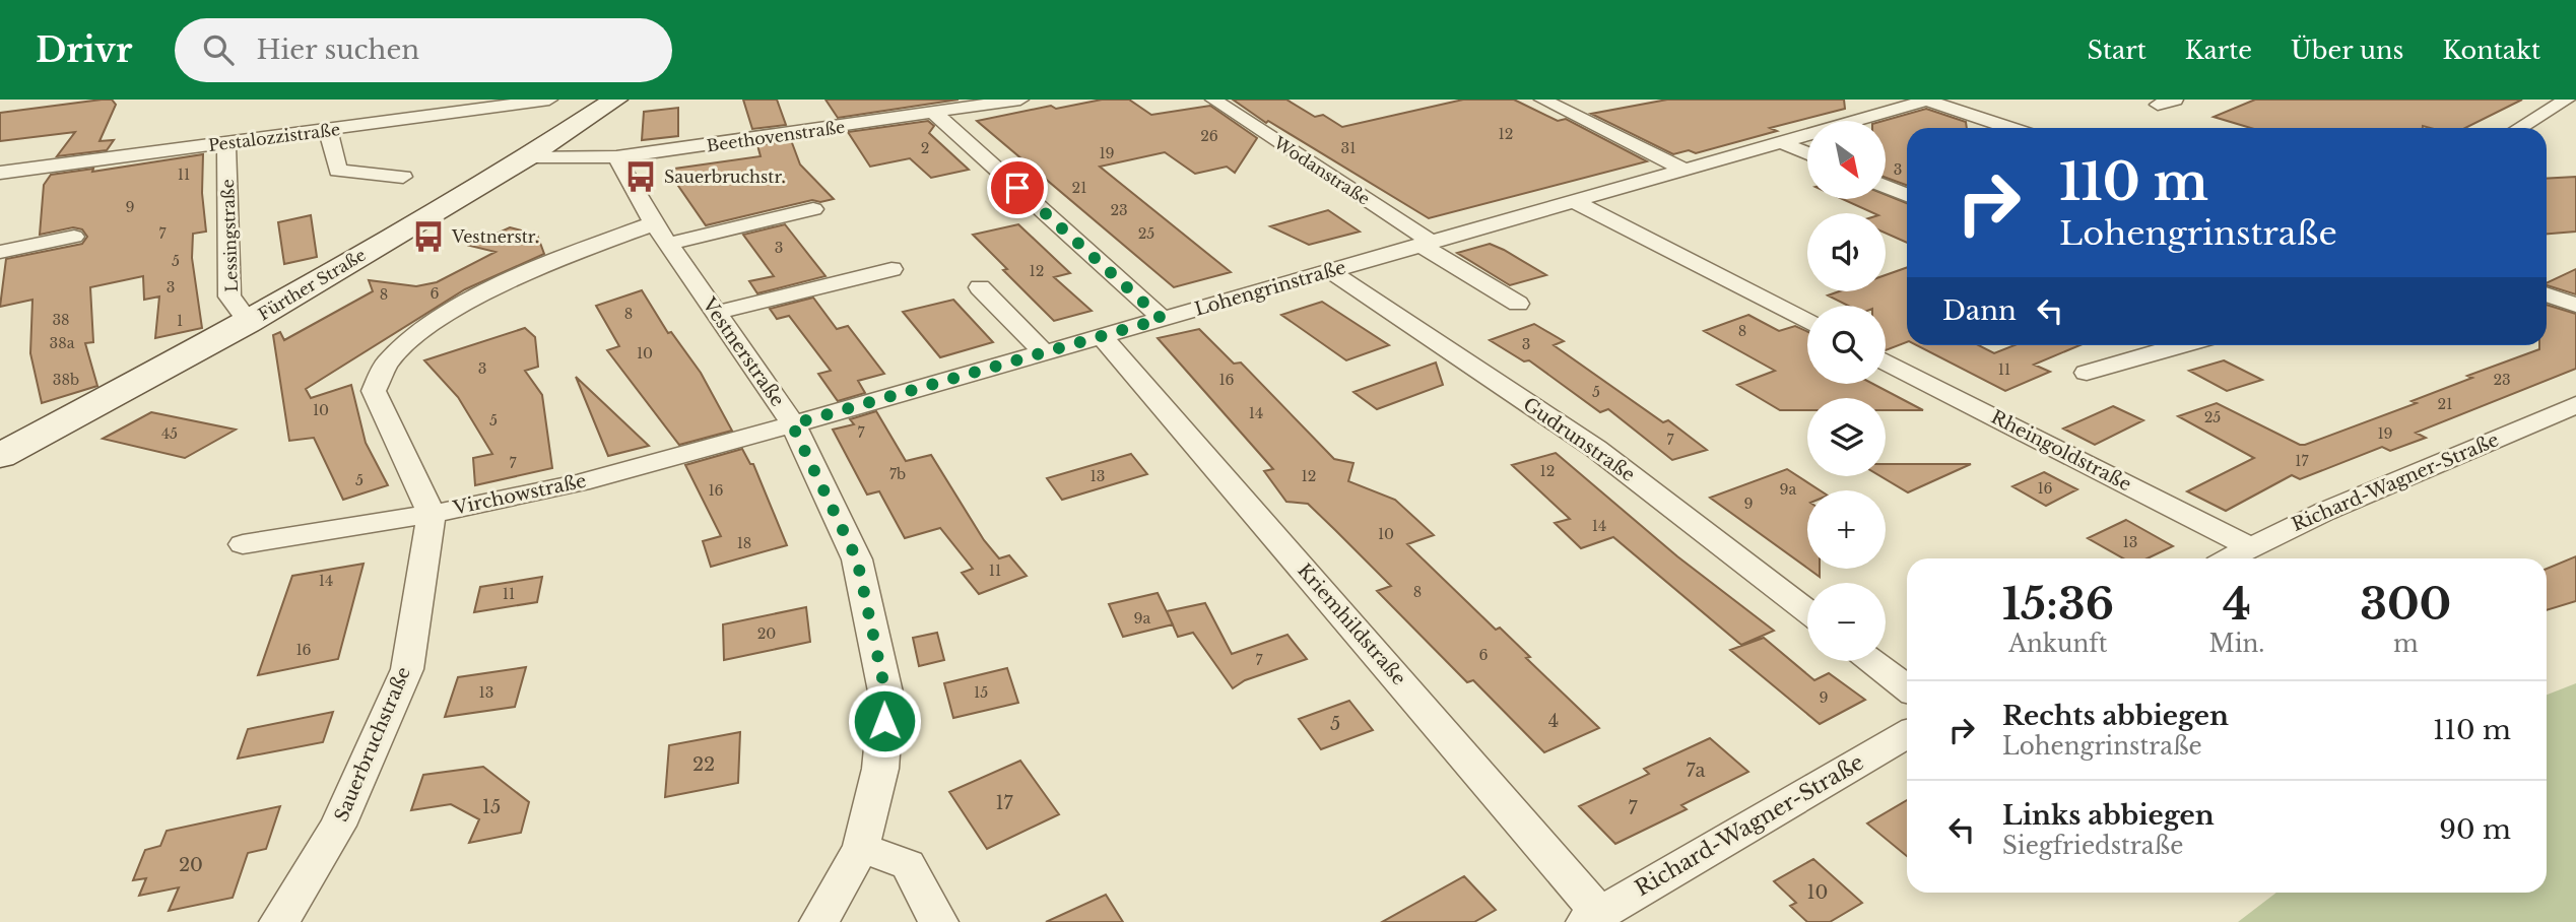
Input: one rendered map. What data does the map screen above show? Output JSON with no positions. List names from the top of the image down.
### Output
{
  "streets": {
    "main road": ["Fürther Straße"],
    "street": [
      "Beethovenstraße",
      "Pestalozzistraße",
      "Wodanstraße",
      "Lessingstraße",
      "Lohengrinstraße",
      "Vestnerstraße",
      "Gudrunstraße",
      "Rheingoldstraße",
      "Richard-Wagner-Straße",
      "Virchowstraße",
      "Kriemhildstraße",
      "Sauerbruchstraße"
    ]
  },
  "crossings": [
    ["Beethovenstraße", "Fürther Straße"],
    ["Beethovenstraße", "Vestnerstraße"],
    ["Pestalozzistraße", "Lessingstraße"],
    ["Wodanstraße", "Lohengrinstraße"],
    ["Lessingstraße", "Fürther Straße"],
    ["Lohengrinstraße", "Vestnerstraße"],
    ["Lohengrinstraße", "Gudrunstraße"],
    ["Lohengrinstraße", "Virchowstraße"],
    ["Lohengrinstraße", "Kriemhildstraße"],
    ["Vestnerstraße", "Virchowstraße"],
    ["Rheingoldstraße", "Richard-Wagner-Straße"],
    ["Richard-Wagner-Straße", "Kriemhildstraße"],
    ["Virchowstraße", "Sauerbruchstraße"]
  ],
  "places": {
    "bus stop": ["Sauerbruchstr.", "Vestnerstr."]
  },
  "house_numbers": [
    "12",
    "26",
    "2",
    "31",
    "19",
    "3",
    "11",
    "21",
    "9",
    "23",
    "7",
    "25",
    "3",
    "5",
    "12",
    "3",
    "6",
    "8",
    "8",
    "38",
    "1",
    "8",
    "38a",
    "3",
    "10",
    "3",
    "11",
    "38b",
    "16",
    "23",
    "5",
    "21",
    "10",
    "14",
    "25",
    "5",
    "7",
    "45",
    "19",
    "7",
    "17",
    "7",
    "12",
    "7b",
    "13",
    "12",
    "5",
    "16",
    "9a",
    "16",
    "9",
    "14",
    "10",
    "13",
    "18",
    "11",
    "14",
    "8",
    "11",
    "9a",
    "20",
    "16",
    "6",
    "7",
    "13",
    "15",
    "9",
    "4",
    "5",
    "22",
    "7a",
    "17",
    "15",
    "7",
    "20",
    "10"
  ],
  "north": "bottom right",
  "page": {
    "header": "Drivr",
    "search": "Hier suchen",
    "nav": [
      "Start",
      "Karte",
      "Über uns",
      "Kontakt"
    ],
    "map_buttons": ["+", "−"],
    "turn": ["110 m", "Lohengrinstraße"],
    "then": "Dann",
    "eta": [
      "15:36",
      "Ankunft",
      "4",
      "Min.",
      "300",
      "m"
    ],
    "list": [
      {
        "name": "Rechts abbiegen",
        "note": "Lohengrinstraße",
        "value": "110 m"
      },
      {
        "name": "Links abbiegen",
        "note": "Siegfriedstraße",
        "value": "90 m"
      }
    ]
  }
}
